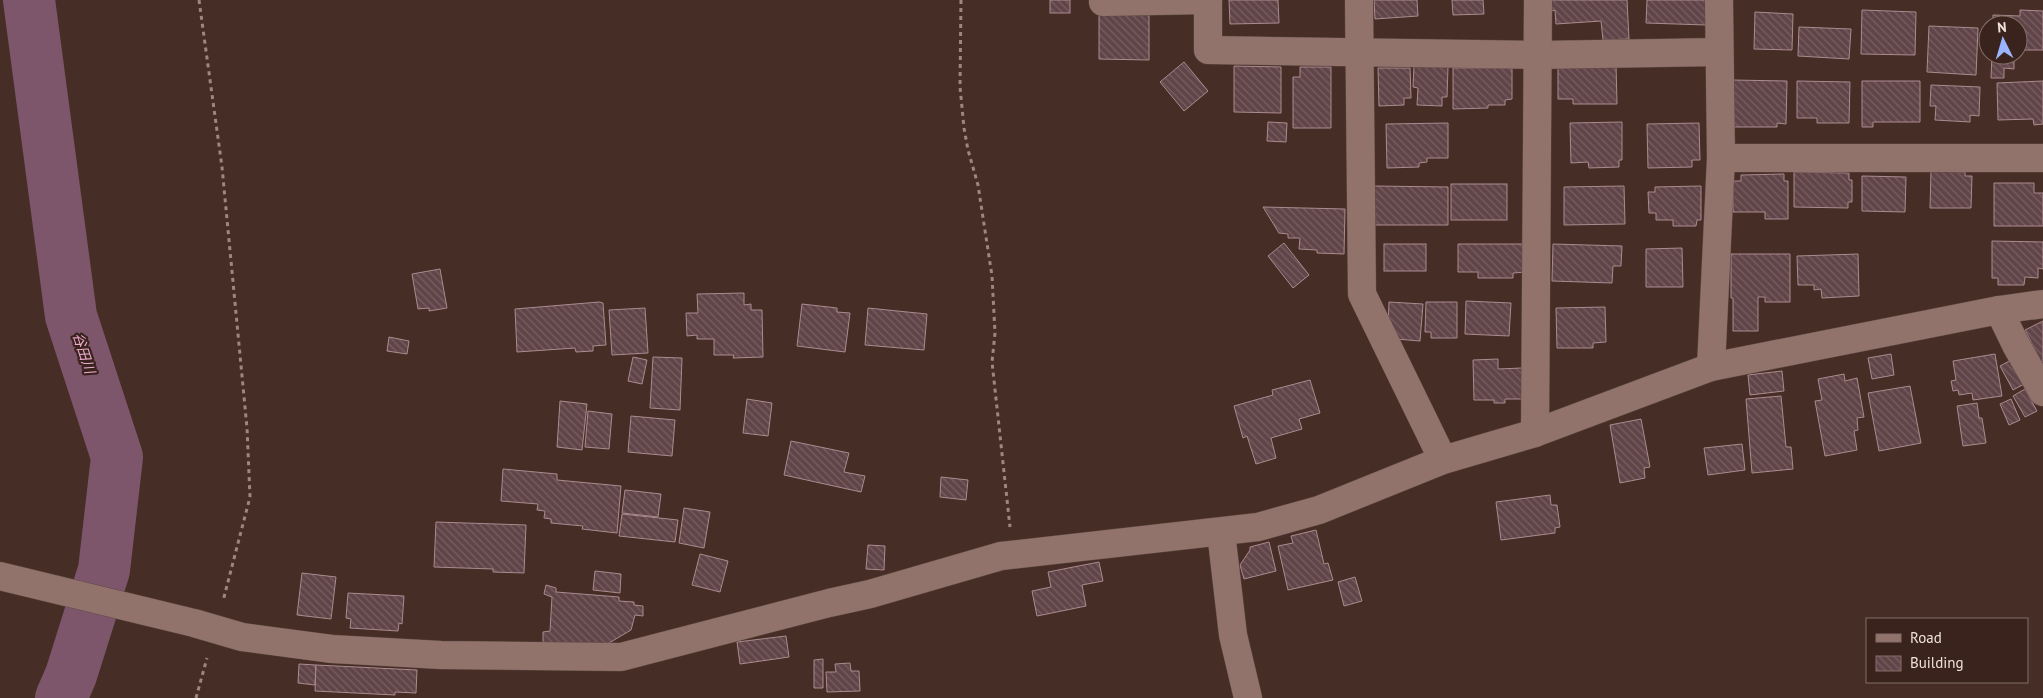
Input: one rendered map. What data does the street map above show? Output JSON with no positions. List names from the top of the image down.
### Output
{
  "water": ["谷田川"],
  "legend": ["Road", "Building"],
  "north": "top"
}
